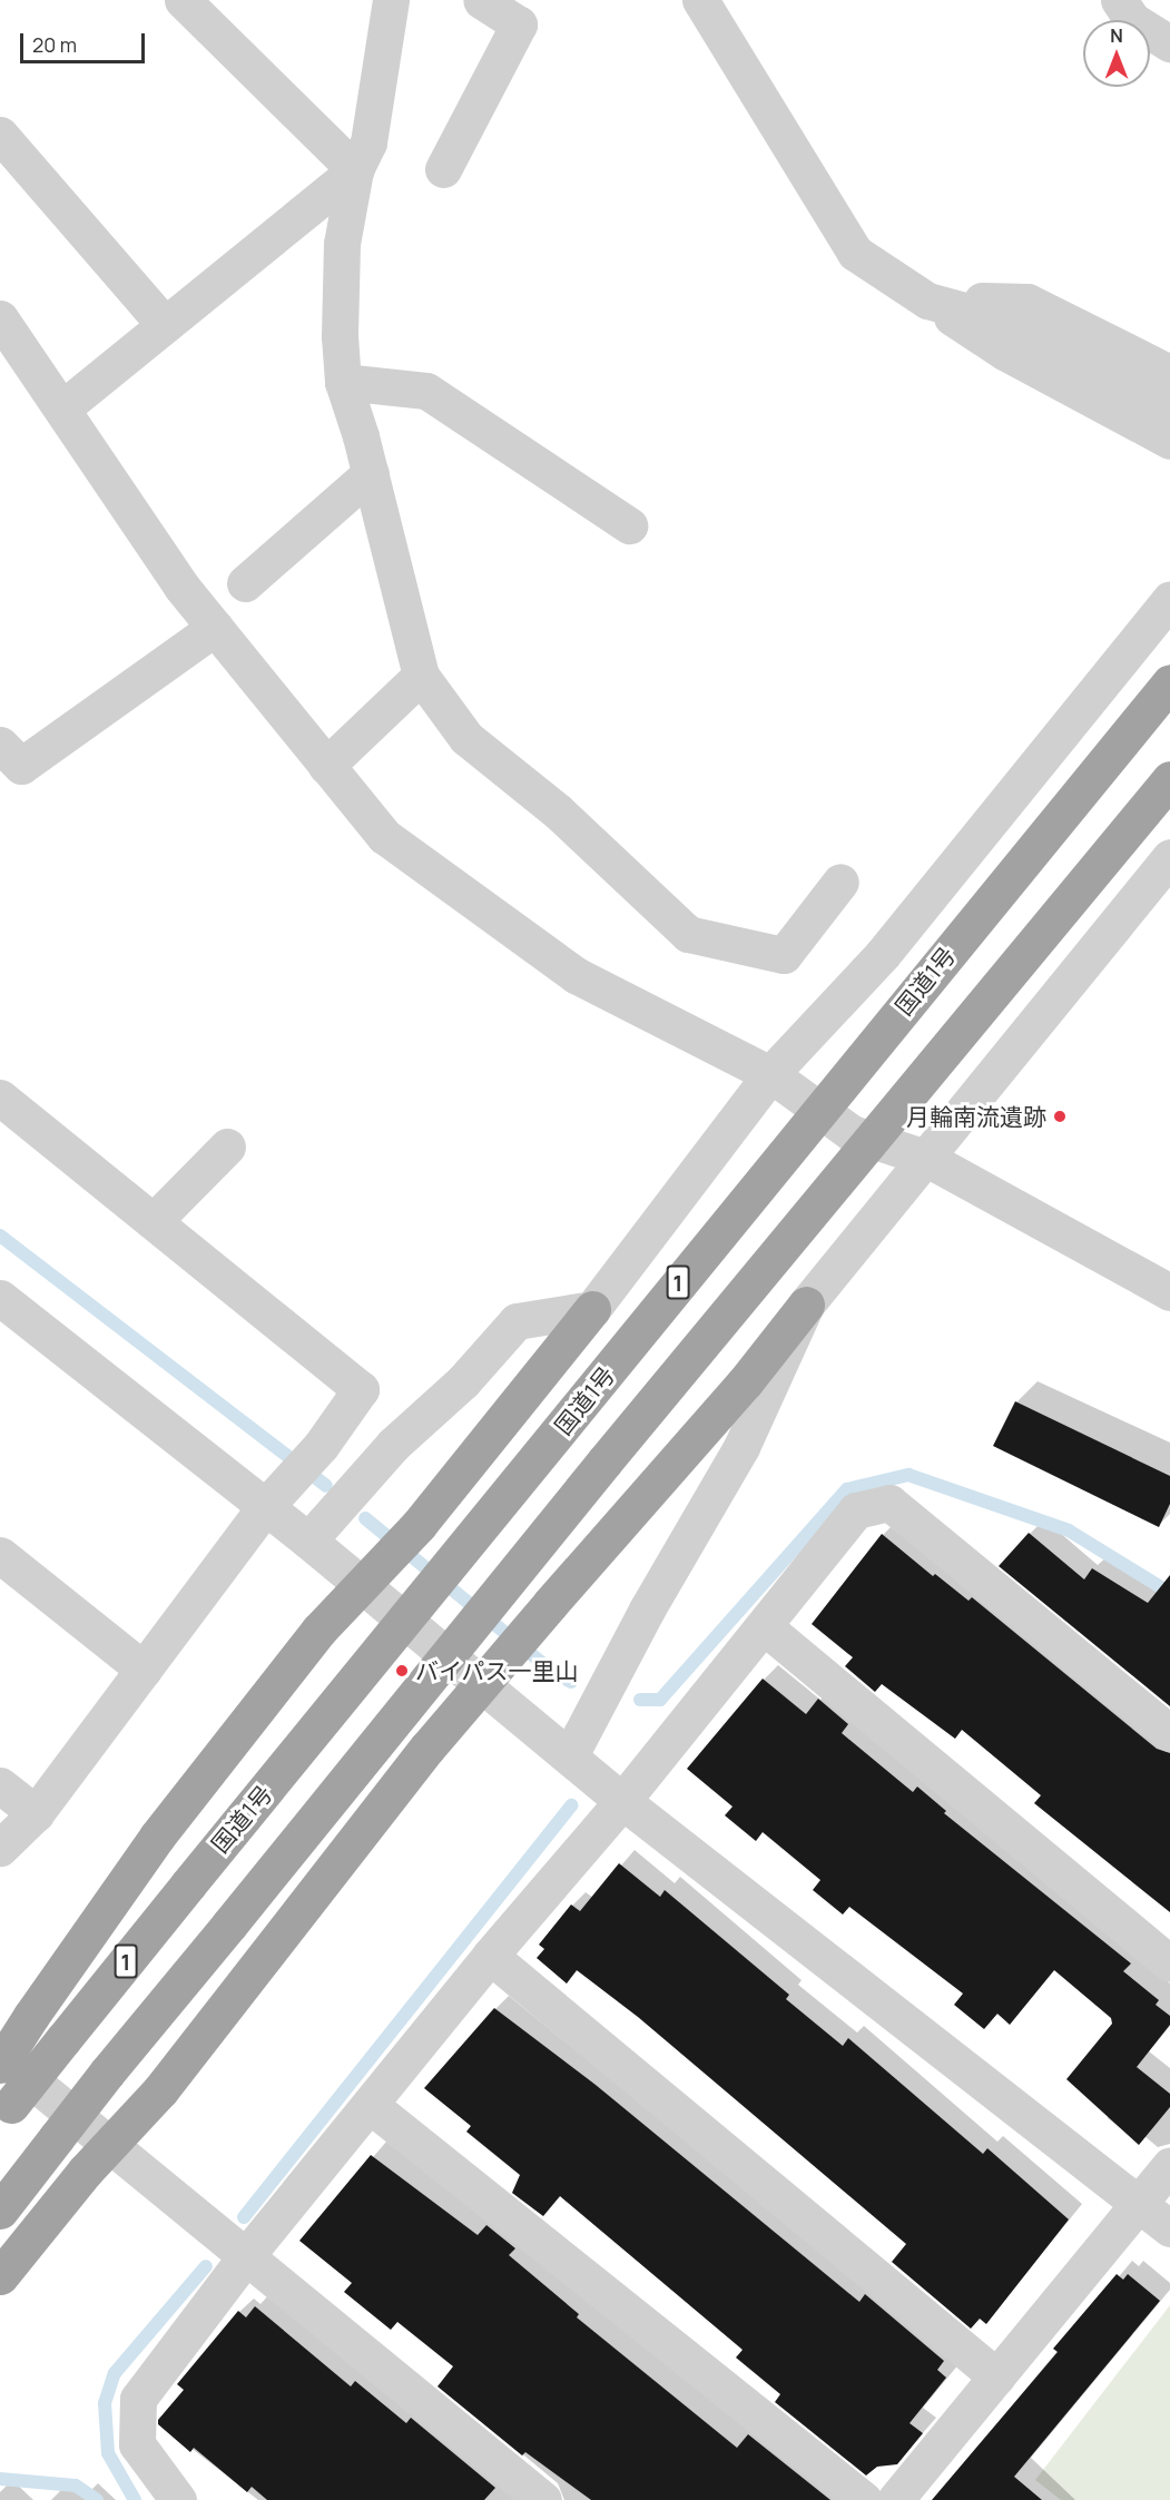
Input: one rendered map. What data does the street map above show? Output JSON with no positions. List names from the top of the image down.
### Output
{
  "streets": {
    "highway": ["国道1号", "1"]
  },
  "places": ["月輪南流遺跡", "バイパス一里山"],
  "scale_bar": "20 m",
  "north": "top"
}
